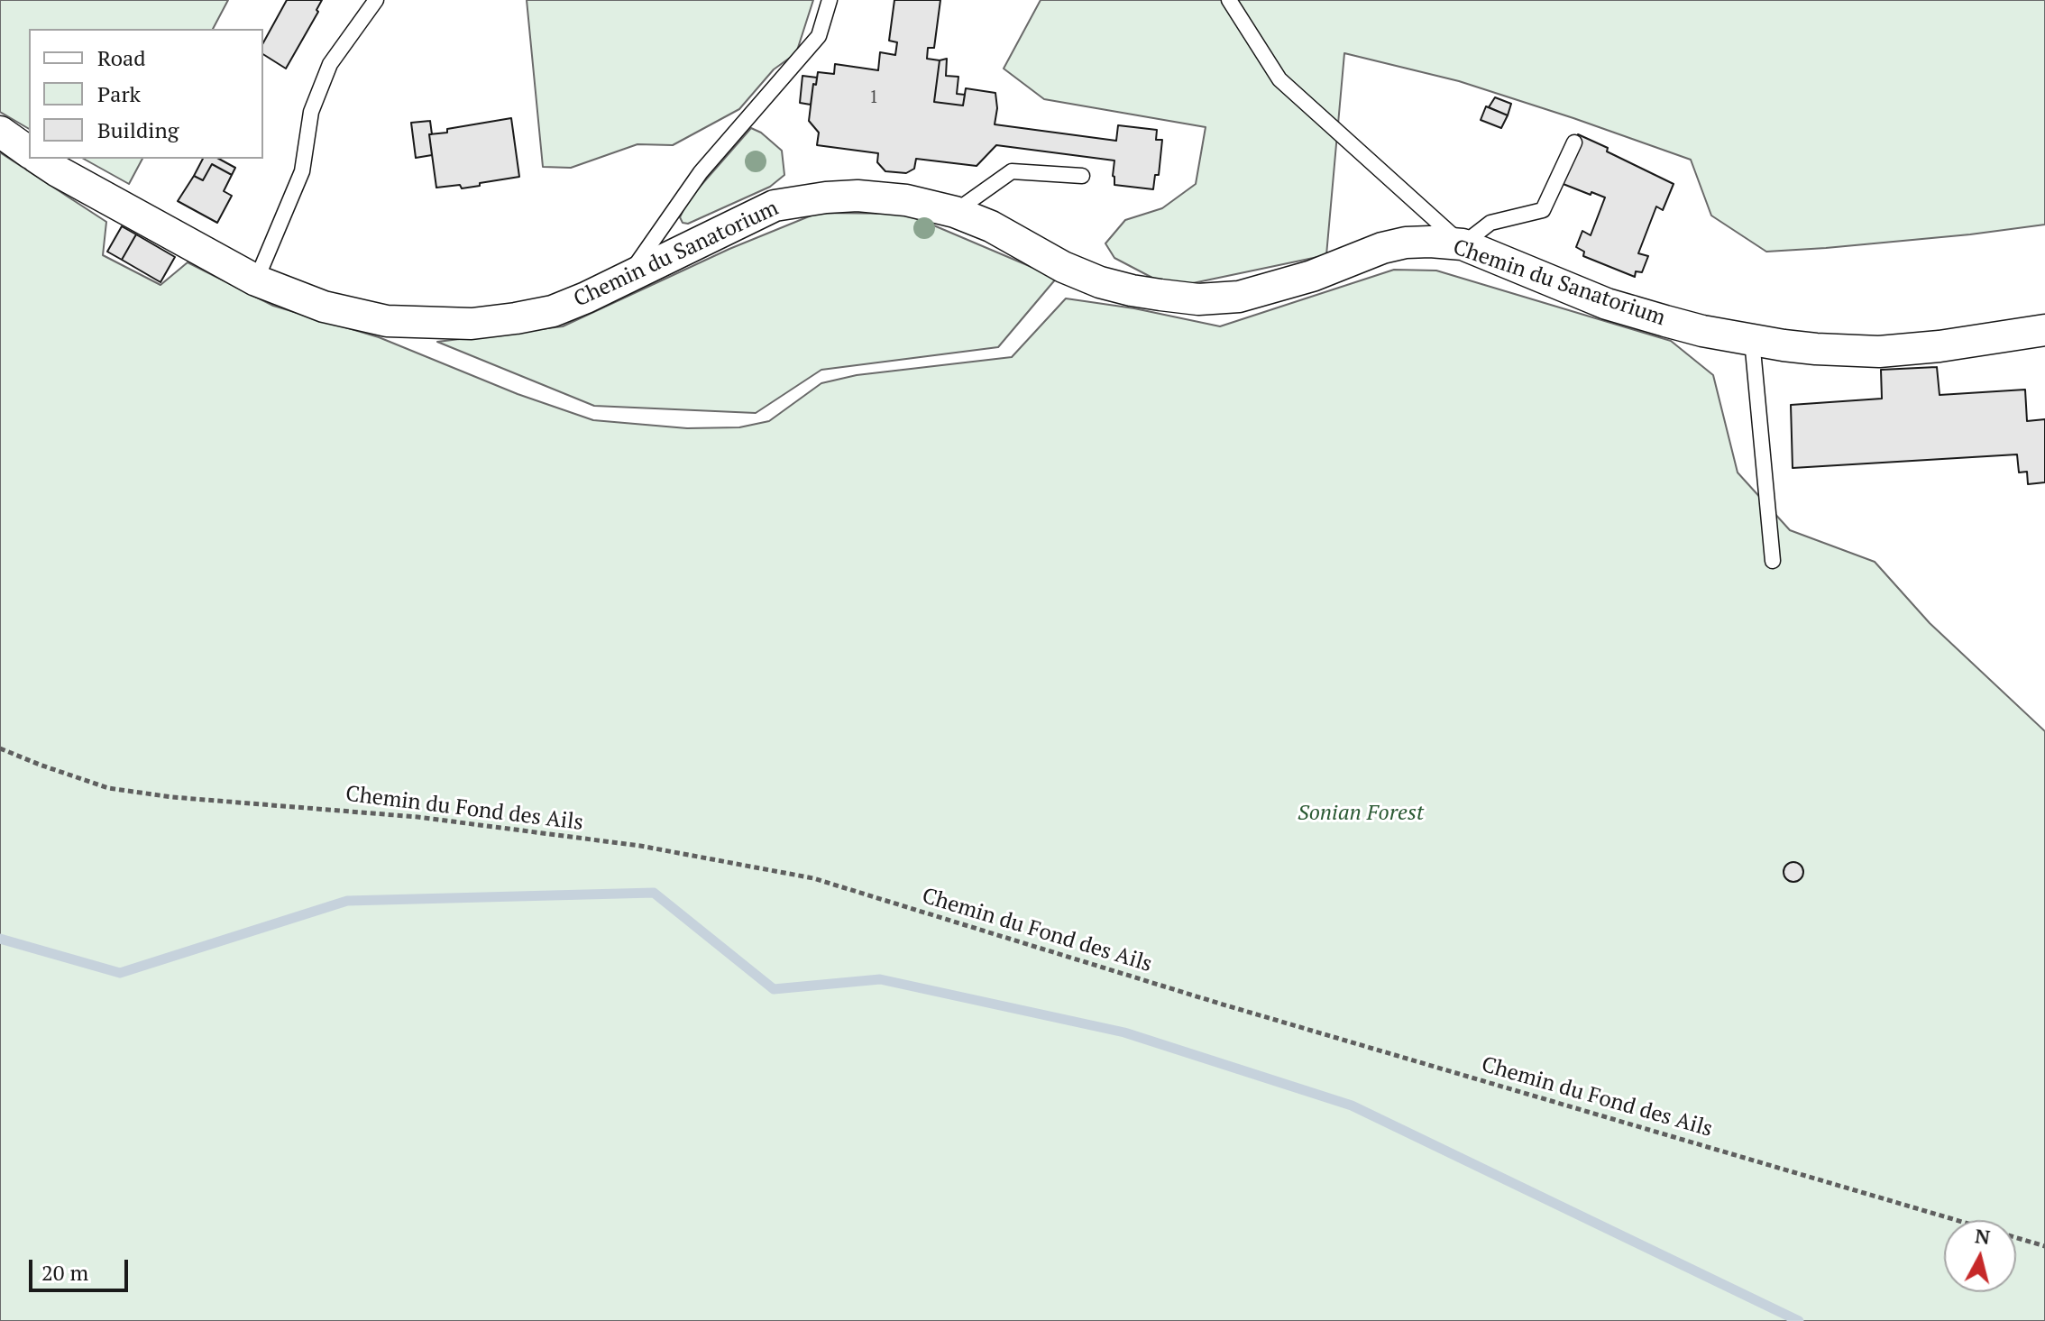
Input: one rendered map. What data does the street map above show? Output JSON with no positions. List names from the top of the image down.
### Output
{
  "streets": {
    "street": ["Chemin du Sanatorium"],
    "path": ["Chemin du Fond des Ails"]
  },
  "parks": ["Sonian Forest"],
  "house_numbers": ["1"],
  "legend": ["Road", "Park", "Building"],
  "scale_bar": "20 m",
  "north": "top"
}
